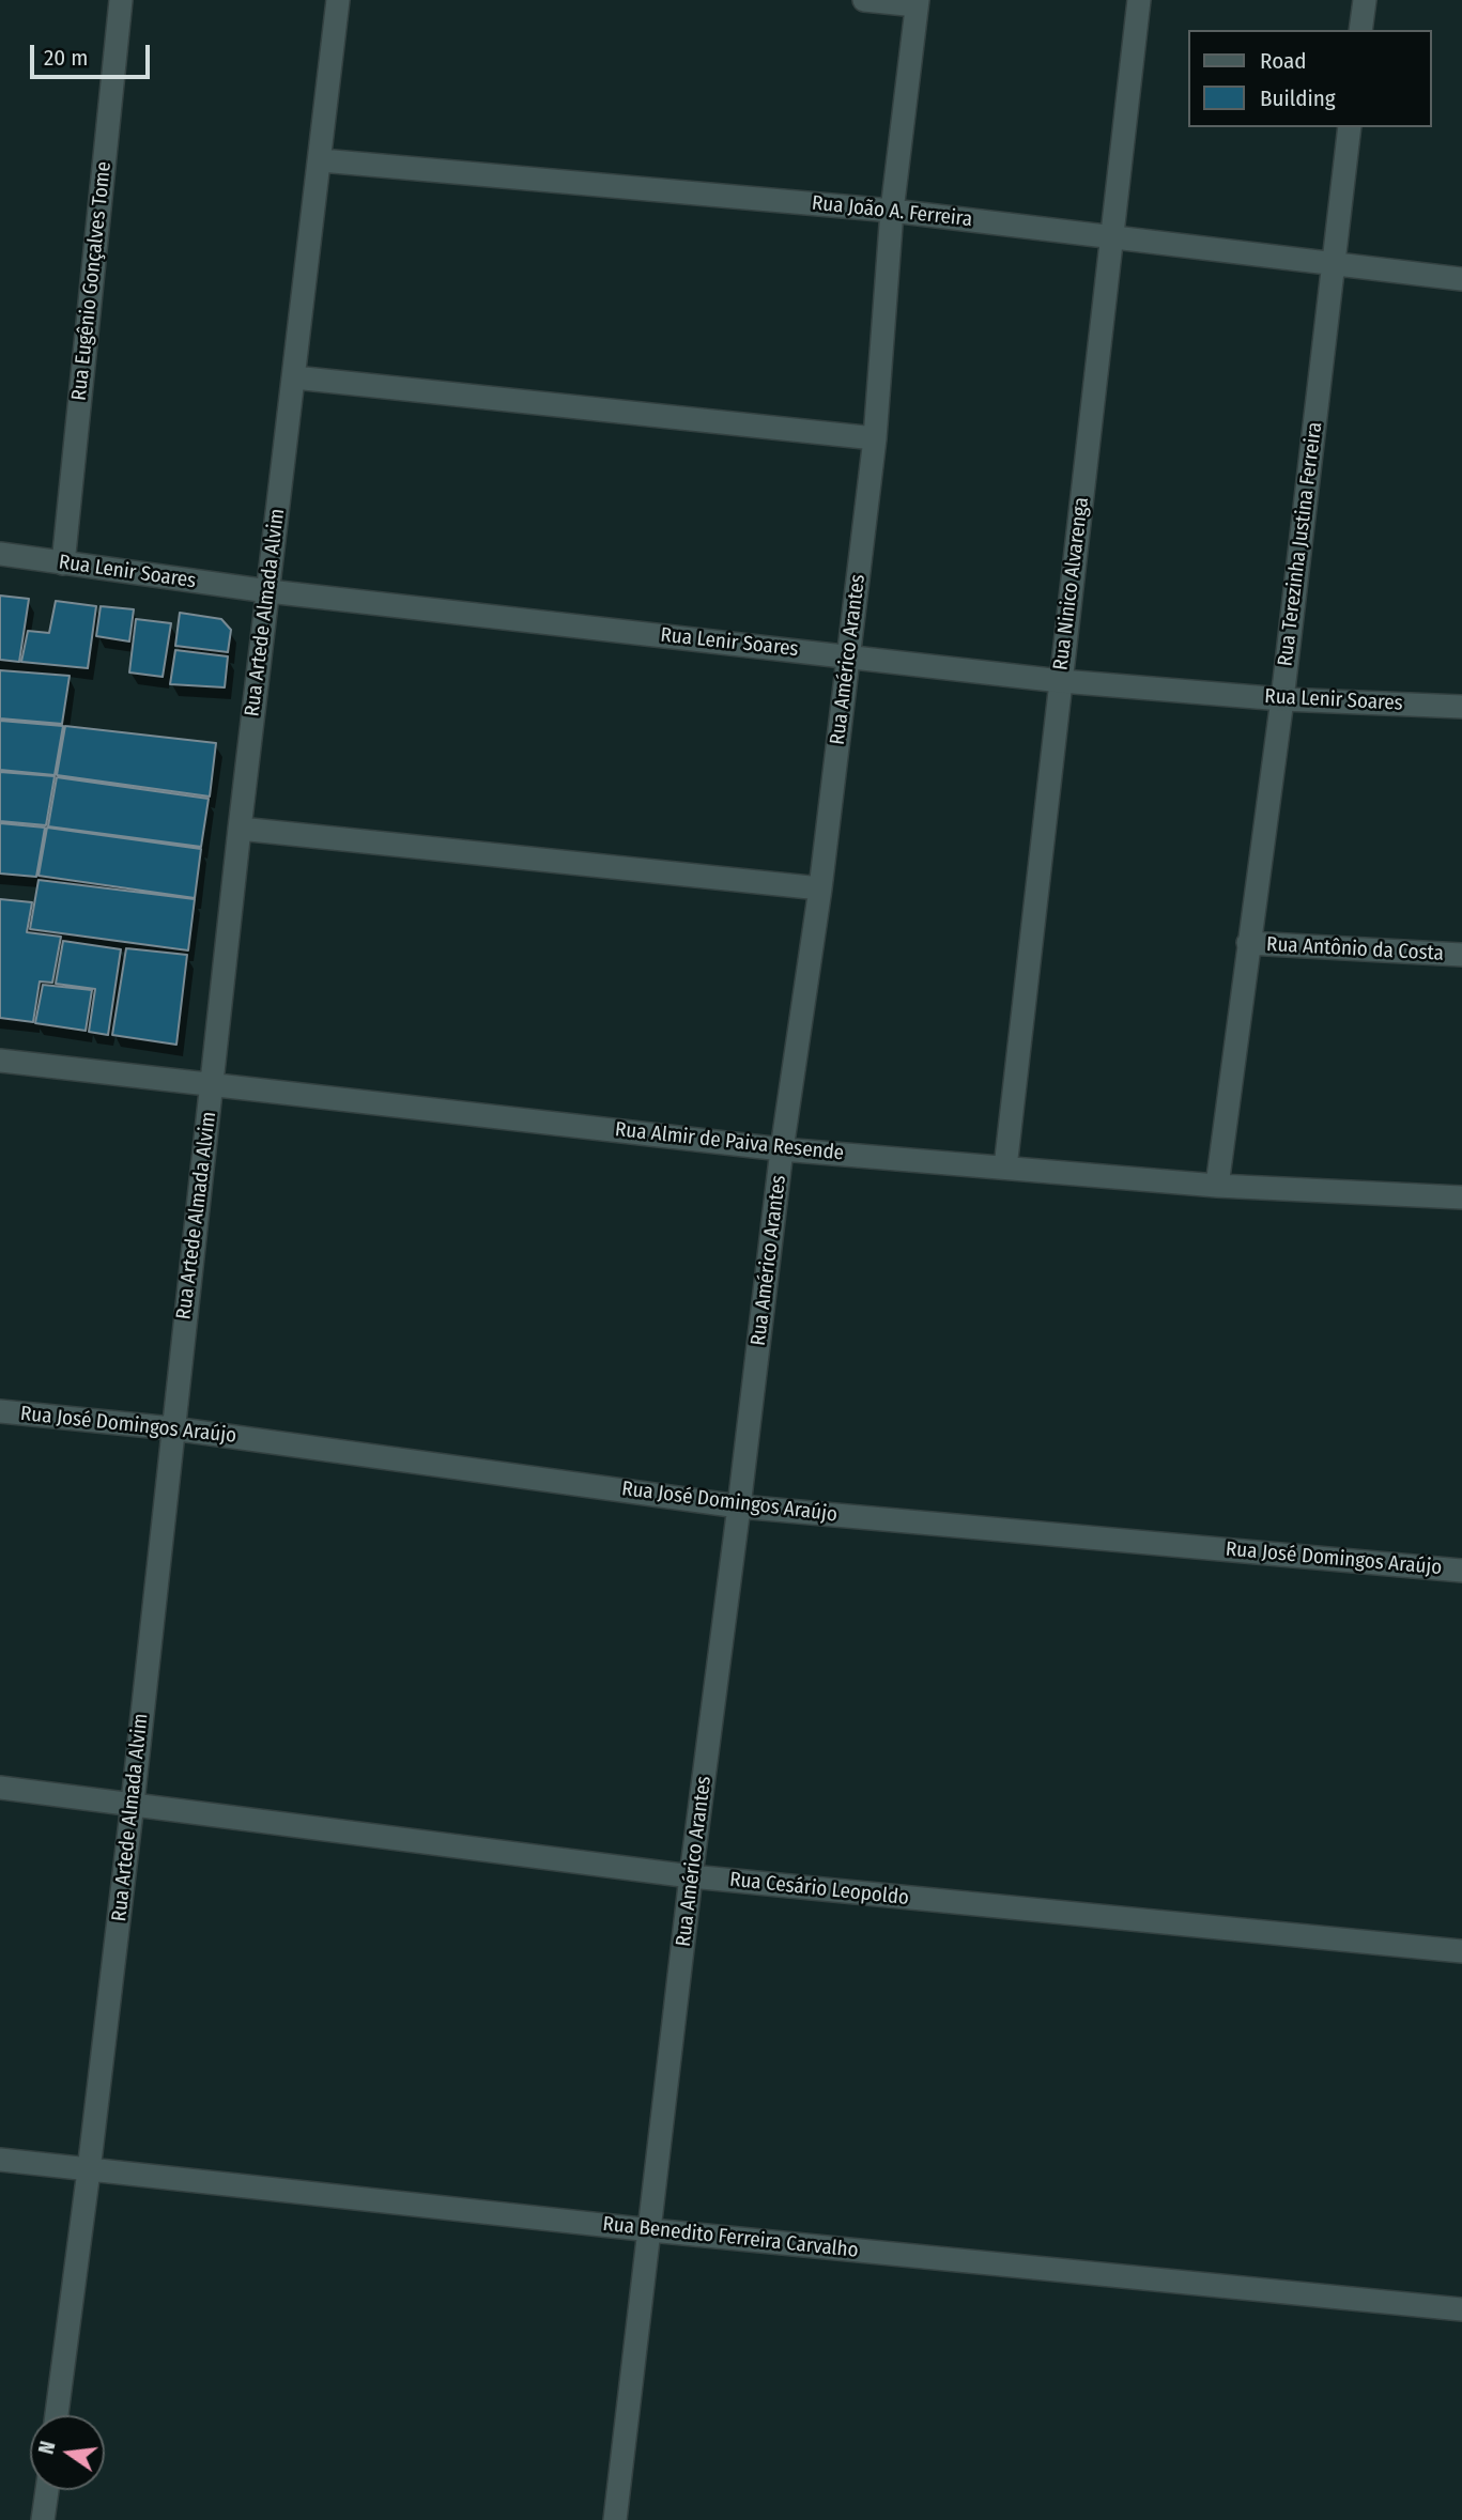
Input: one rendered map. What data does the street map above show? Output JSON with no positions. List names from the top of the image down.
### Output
{
  "streets": {
    "street": [
      "Rua João A. Ferreira",
      "Rua Eugênio Gonçalves Tome",
      "Rua Terezinha Justina Ferreira",
      "Rua Lenir Soares",
      "Rua Ninico Alvarenga",
      "Rua Artede Almada Alvim",
      "Rua Américo Arantes",
      "Rua Antônio da Costa",
      "Rua Almir de Paiva Resende",
      "Rua José Domingos Araújo",
      "Rua Cesário Leopoldo",
      "Rua Benedito Ferreira Carvalho"
    ]
  },
  "crossings": [
    ["Rua João A. Ferreira", "Rua Terezinha Justina Ferreira"],
    ["Rua João A. Ferreira", "Rua Ninico Alvarenga"],
    ["Rua João A. Ferreira", "Rua Artede Almada Alvim"],
    ["Rua João A. Ferreira", "Rua Américo Arantes"],
    ["Rua Eugênio Gonçalves Tome", "Rua Lenir Soares"],
    ["Rua Terezinha Justina Ferreira", "Rua Lenir Soares"],
    ["Rua Terezinha Justina Ferreira", "Rua Antônio da Costa"],
    ["Rua Terezinha Justina Ferreira", "Rua Almir de Paiva Resende"],
    ["Rua Lenir Soares", "Rua Ninico Alvarenga"],
    ["Rua Lenir Soares", "Rua Artede Almada Alvim"],
    ["Rua Lenir Soares", "Rua Américo Arantes"],
    ["Rua Ninico Alvarenga", "Rua Almir de Paiva Resende"],
    ["Rua Artede Almada Alvim", "Rua Almir de Paiva Resende"],
    ["Rua Artede Almada Alvim", "Rua José Domingos Araújo"],
    ["Rua Artede Almada Alvim", "Rua Cesário Leopoldo"],
    ["Rua Artede Almada Alvim", "Rua Benedito Ferreira Carvalho"],
    ["Rua Américo Arantes", "Rua Almir de Paiva Resende"],
    ["Rua Américo Arantes", "Rua José Domingos Araújo"],
    ["Rua Américo Arantes", "Rua Cesário Leopoldo"],
    ["Rua Américo Arantes", "Rua Benedito Ferreira Carvalho"]
  ],
  "legend": ["Road", "Building"],
  "scale_bar": "20 m",
  "north": "left"
}
